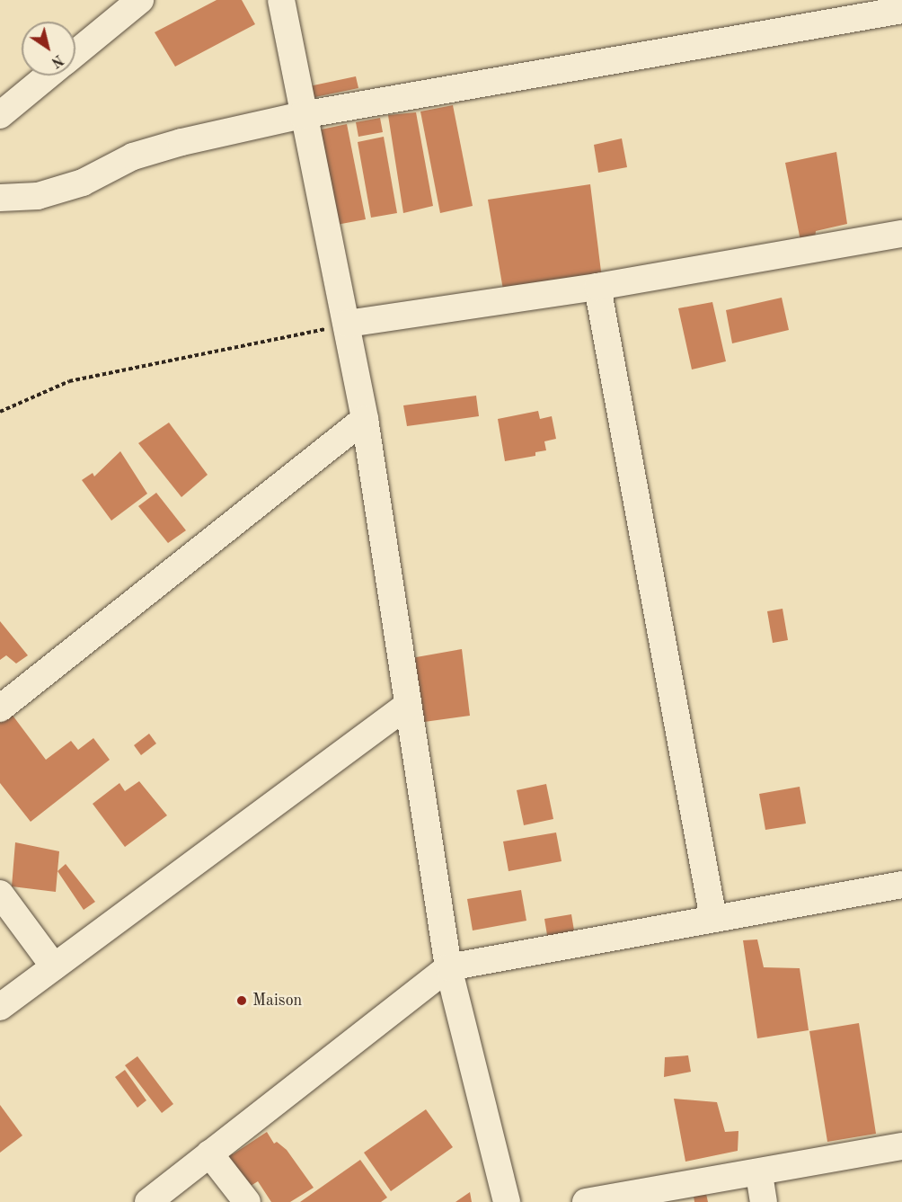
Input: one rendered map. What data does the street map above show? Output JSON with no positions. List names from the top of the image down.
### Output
{
  "places": ["Maison"],
  "north": "bottom right"
}
